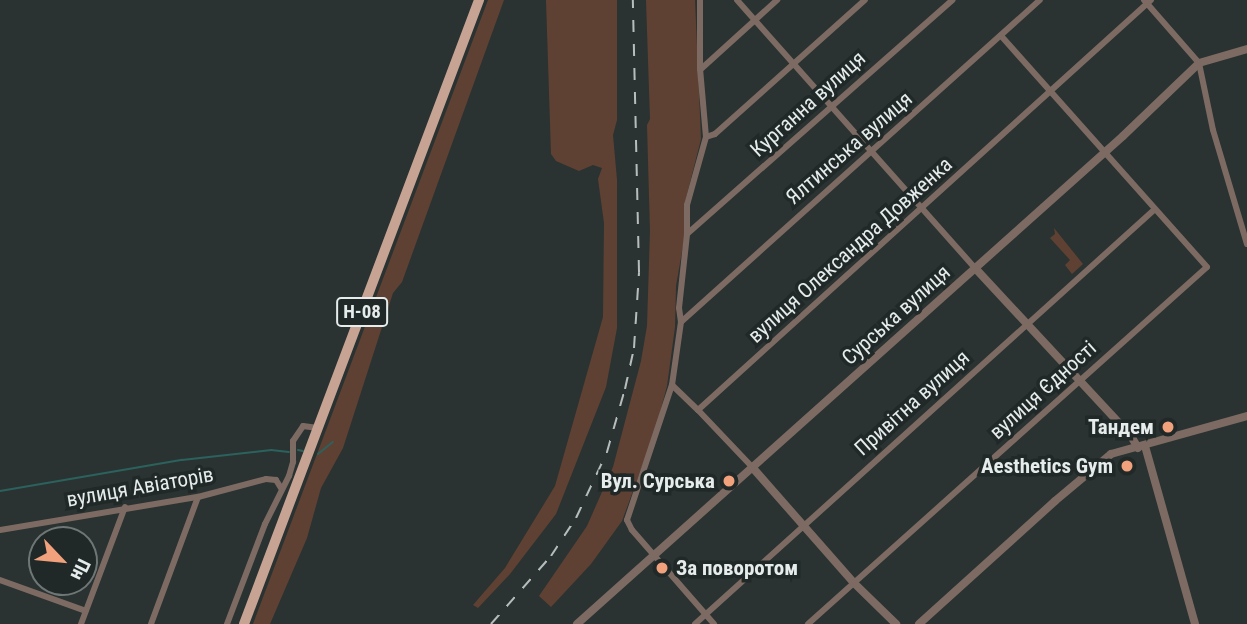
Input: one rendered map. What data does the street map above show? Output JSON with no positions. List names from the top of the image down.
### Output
{
  "streets": {
    "main road": ["Н-08"],
    "street": [
      "Курганна вулиця",
      "Ялтинська вулиця",
      "вулиця Олександра Довженка",
      "Сурська вулиця",
      "вулиця Єдності",
      "Привітна вулиця",
      "вулиця Авіаторів"
    ]
  },
  "crossings": [
    ["вулиця Єдності", "Привітна вулиця"]
  ],
  "places": [
    "Тандем",
    "Aesthetics Gym",
    "Вул. Сурська",
    "За поворотом"
  ],
  "north": "bottom right"
}
